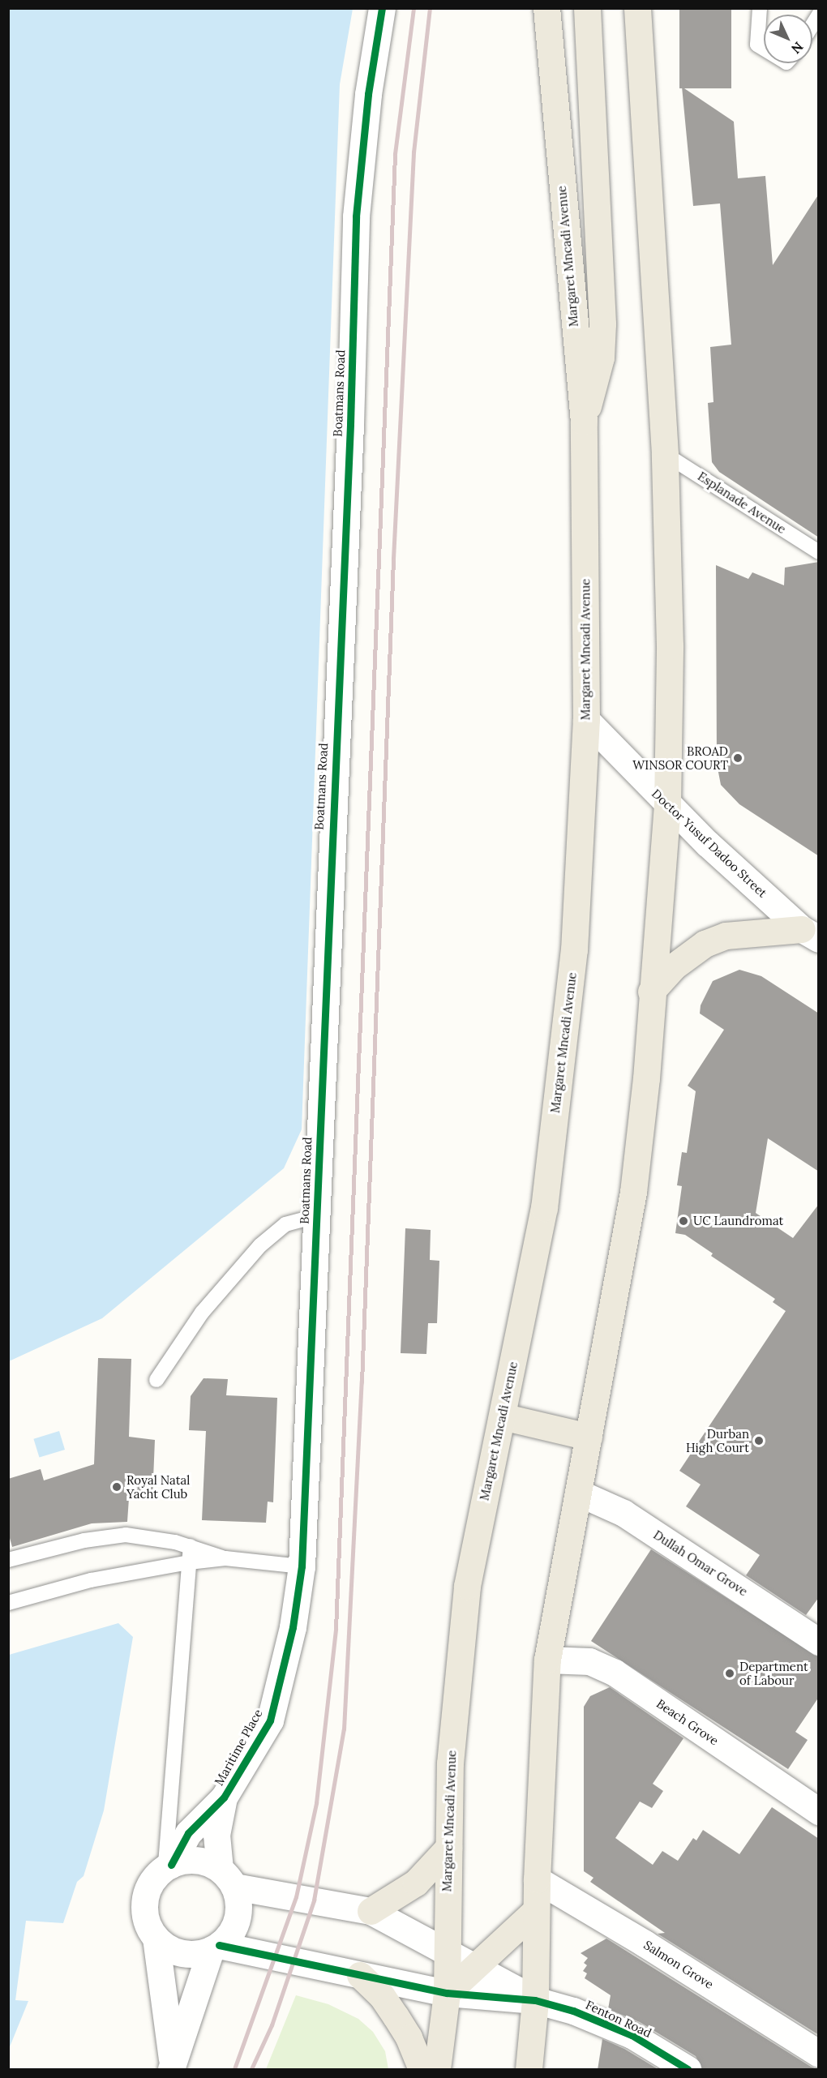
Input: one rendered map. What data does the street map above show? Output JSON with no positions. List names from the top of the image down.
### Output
{
  "streets": {
    "main road": ["Margaret Mncadi Avenue"],
    "street": [
      "Boatmans Road",
      "Doctor Yusuf Dadoo Street",
      "Dullah Omar Grove",
      "Beach Grove",
      "Maritime Place",
      "Salmon Grove",
      "Fenton Road"
    ],
    "lane": ["Esplanade Avenue"]
  },
  "crossings": [
    ["Margaret Mncadi Avenue", "Doctor Yusuf Dadoo Street"],
    ["Boatmans Road", "Maritime Place"]
  ],
  "places": [
    "BROAD WINSOR COURT",
    "UC Laundromat",
    "Durban High Court",
    "Royal Natal Yacht Club",
    "Department of Labour"
  ],
  "north": "bottom right"
}
